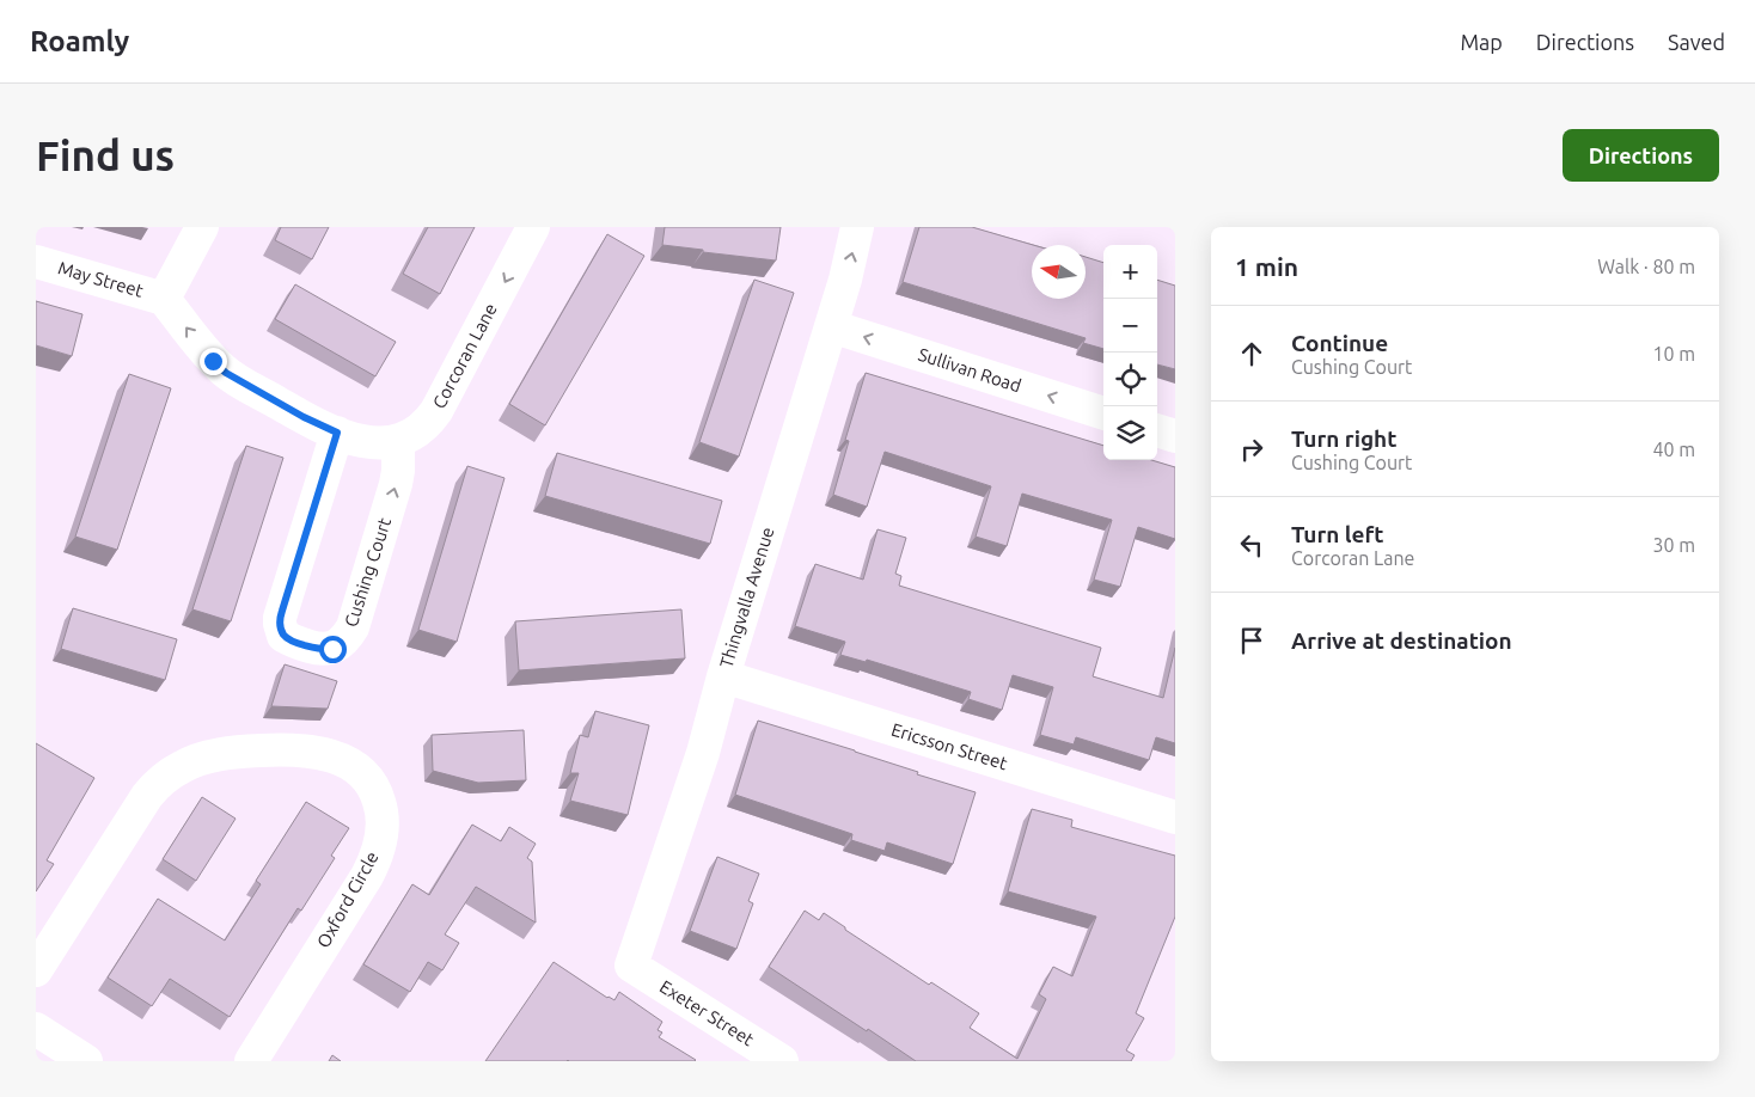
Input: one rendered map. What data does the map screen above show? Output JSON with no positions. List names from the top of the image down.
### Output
{
  "streets": {
    "street": [
      "May Street",
      "Corcoran Lane",
      "Sullivan Road",
      "Cushing Court",
      "Thingvalla Avenue",
      "Ericsson Street",
      "Oxford Circle",
      "Exeter Street"
    ]
  },
  "crossings": [
    ["May Street", "Corcoran Lane"],
    ["Corcoran Lane", "Cushing Court"],
    ["Sullivan Road", "Thingvalla Avenue"],
    ["Thingvalla Avenue", "Ericsson Street"],
    ["Thingvalla Avenue", "Exeter Street"]
  ],
  "one_way": ["Sullivan Road"],
  "north": "left",
  "page": {
    "header": "Roamly",
    "nav": ["Map", "Directions", "Saved"],
    "buttons": "Directions",
    "title": "Find us",
    "heading": ["1 min", "Walk · 80 m"],
    "map_buttons": ["+", "−"],
    "list": [
      ["Continue", "Cushing Court", "10 m"],
      ["Turn right", "Cushing Court", "40 m"],
      ["Turn left", "Corcoran Lane", "30 m"],
      "Arrive at destination"
    ]
  }
}
